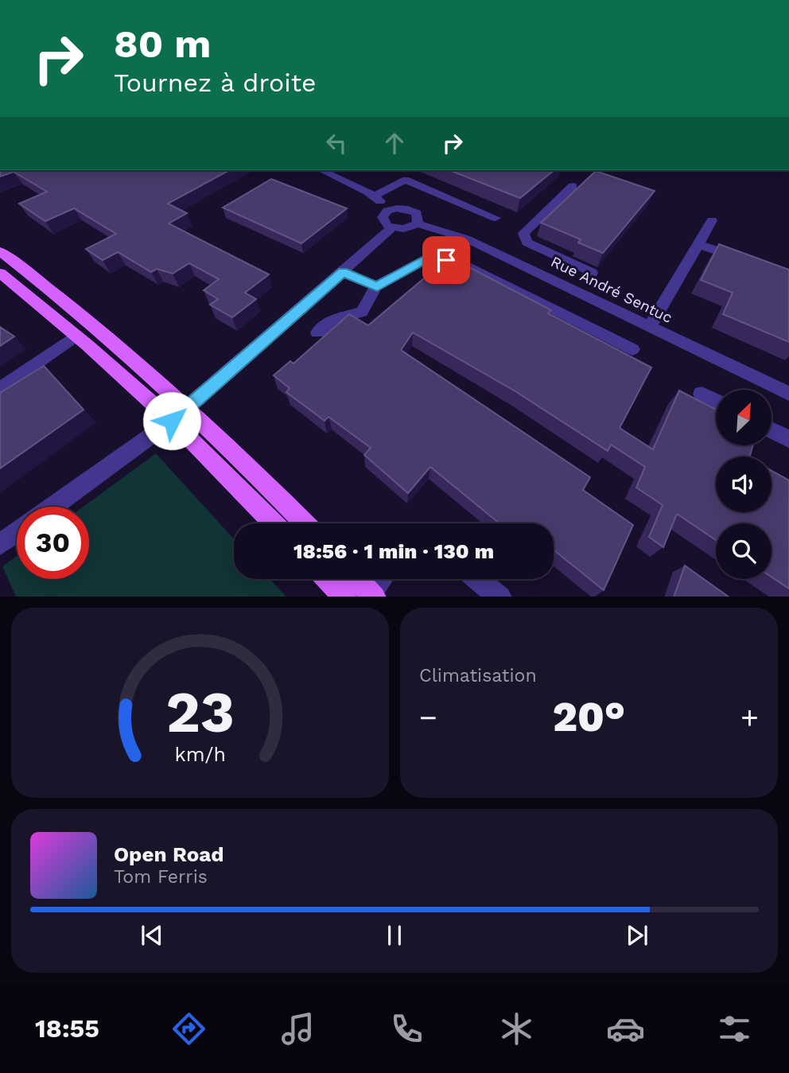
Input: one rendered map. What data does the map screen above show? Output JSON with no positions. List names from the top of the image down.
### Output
{
  "streets": {
    "street": ["Rue André Sentuc"]
  },
  "north": "top right",
  "page": {
    "turn": ["80 m", "Tournez à droite"],
    "limit": "30",
    "trip": "18:56 · 1 min · 130 m",
    "tile": "Climatisation",
    "heat": ["−", "20°", "+"],
    "song": ["Open Road", "Tom Ferris"],
    "tabs": "18:55",
    "gauge": ["23", "km/h"]
  }
}
